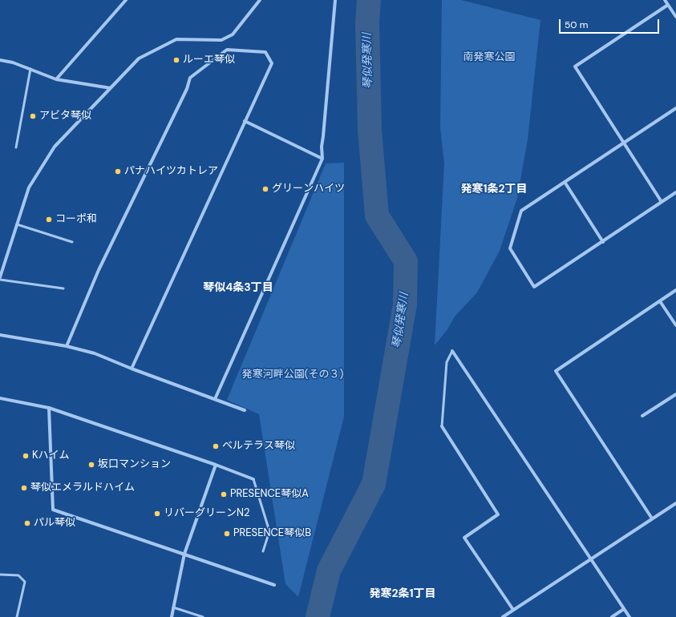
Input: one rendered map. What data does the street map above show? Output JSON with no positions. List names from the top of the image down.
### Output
{
  "districts": ["発寒1条2丁目", "琴似4条3丁目", "発寒2条1丁目"],
  "water": ["琴似発寒川"],
  "parks": ["南発寒公園", "発寒河畔公園(その３)"],
  "places": [
    "ルーエ琴似",
    "アビタ琴似",
    "パナハイツカトレア",
    "グリーンハイツ",
    "コーポ和",
    "ベルテラス琴似",
    "Kハイム",
    "坂口マンション",
    "琴似エメラルドハイム",
    "PRESENCE琴似A",
    "リバーグリーンN2",
    "パル琴似",
    "PRESENCE琴似B"
  ],
  "scale_bar": "50 m"
}
